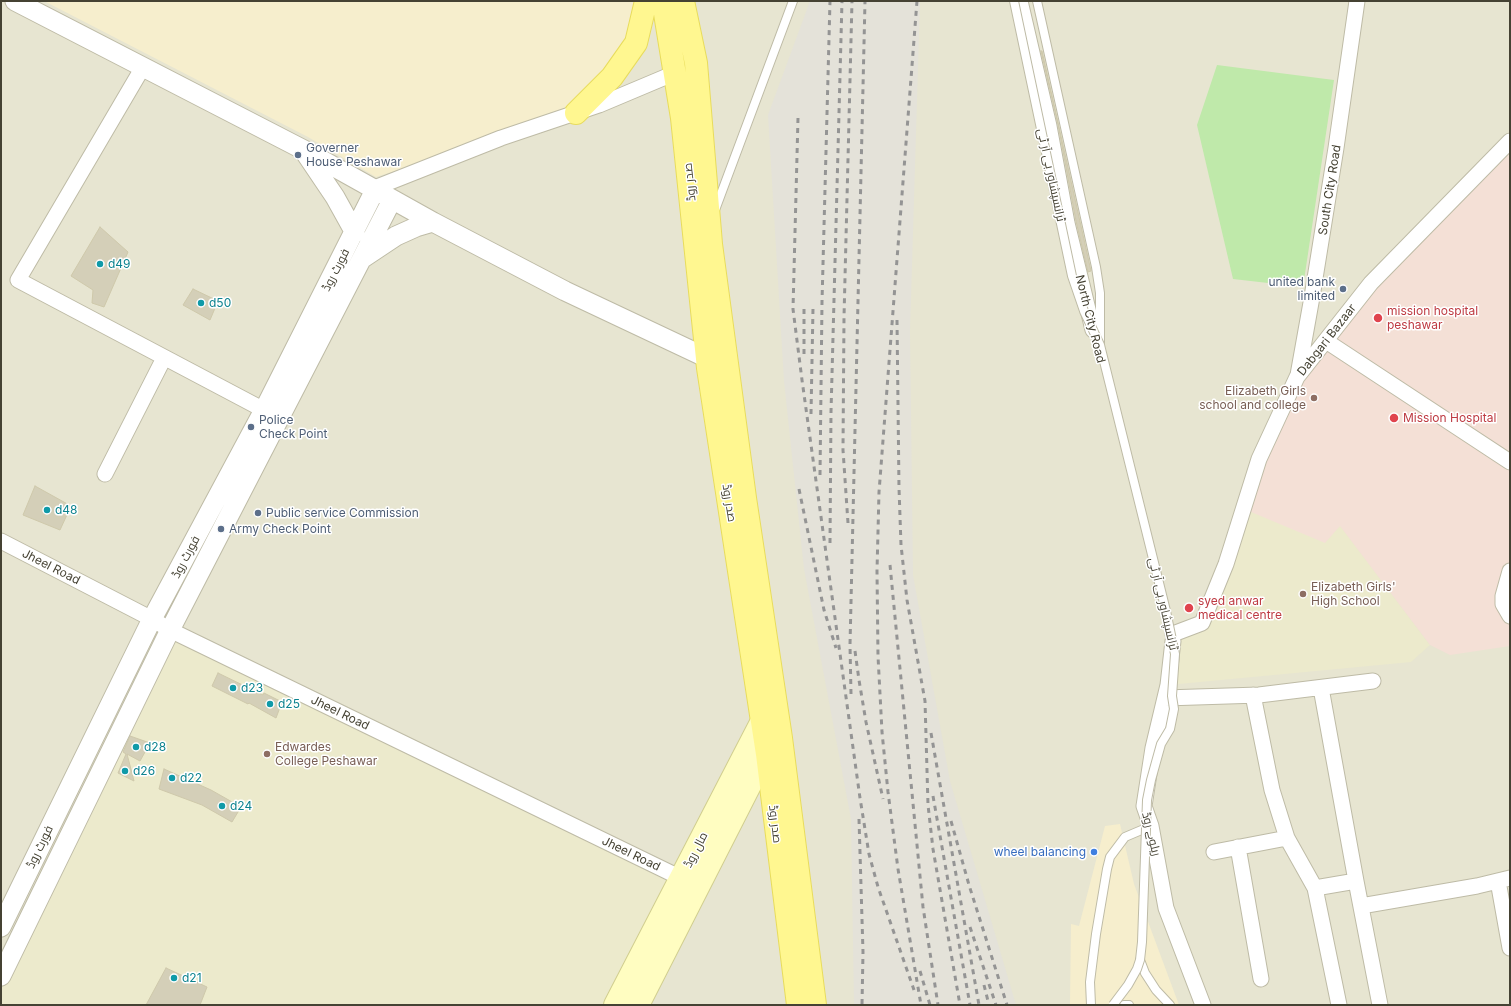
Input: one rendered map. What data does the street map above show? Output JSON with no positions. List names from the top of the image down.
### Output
{
  "streets": {
    "main road": ["صدر روڈ", "مال روڈ"],
    "street": [
      "South City Road",
      "فورٹ روڈ",
      "North City Road",
      "Dabgari Bazaar",
      "Jheel Road",
      "ریلوے روڈ"
    ],
    "lane": ["ٹرانسپشاور بی آر ٹی"]
  },
  "crossings": [
    ["صدر روڈ", "مال روڈ"],
    ["South City Road", "Dabgari Bazaar"],
    ["فورٹ روڈ", "Jheel Road"],
    ["North City Road", "Dabgari Bazaar"],
    ["North City Road", "ریلوے روڈ"],
    ["Dabgari Bazaar", "ریلوے روڈ"],
    ["Jheel Road", "مال روڈ"]
  ],
  "places": [
    "Governer House Peshawar",
    "d49",
    "united bank limited",
    "d50",
    "mission hospital peshawar",
    "Elizabeth Girls school and college",
    "Mission Hospital",
    "Police Check Point",
    "d48",
    "Public service Commission",
    "Army Check Point",
    "Elizabeth Girls' High School",
    "syed anwar medical centre",
    "d23",
    "d25",
    "d28",
    "Edwardes College Peshawar",
    "d26",
    "d22",
    "d24",
    "wheel balancing",
    "d21"
  ]
}
